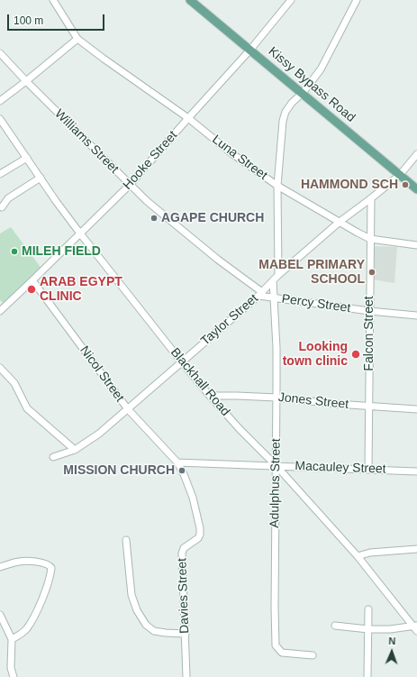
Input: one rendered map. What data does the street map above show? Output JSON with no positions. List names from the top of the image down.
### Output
{
  "streets": {
    "main road": ["Kissy Bypass Road"],
    "street": [
      "Williams Street",
      "Luna Street",
      "Hooke Street",
      "Percy Street",
      "Taylor Street",
      "Falcon Street",
      "Nicol Street",
      "Blackhall Road",
      "Jones Street",
      "Macauley Street",
      "Adulphus Street",
      "Davies Street"
    ]
  },
  "crossings": [
    ["Kissy Bypass Road", "Hooke Street"],
    ["Kissy Bypass Road", "Taylor Street"],
    ["Williams Street", "Hooke Street"],
    ["Williams Street", "Percy Street"],
    ["Williams Street", "Taylor Street"],
    ["Luna Street", "Hooke Street"],
    ["Luna Street", "Taylor Street"],
    ["Luna Street", "Falcon Street"],
    ["Hooke Street", "Nicol Street"],
    ["Hooke Street", "Blackhall Road"],
    ["Percy Street", "Taylor Street"],
    ["Percy Street", "Falcon Street"],
    ["Percy Street", "Adulphus Street"],
    ["Taylor Street", "Falcon Street"],
    ["Taylor Street", "Nicol Street"],
    ["Taylor Street", "Blackhall Road"],
    ["Taylor Street", "Adulphus Street"],
    ["Falcon Street", "Jones Street"],
    ["Falcon Street", "Macauley Street"],
    ["Nicol Street", "Macauley Street"],
    ["Nicol Street", "Davies Street"],
    ["Blackhall Road", "Jones Street"],
    ["Blackhall Road", "Macauley Street"],
    ["Blackhall Road", "Adulphus Street"],
    ["Jones Street", "Adulphus Street"],
    ["Macauley Street", "Adulphus Street"],
    ["Macauley Street", "Davies Street"]
  ],
  "places": [
    "HAMMOND SCH",
    "AGAPE CHURCH",
    "MILEH FIELD",
    "MABEL PRIMARY SCHOOL",
    "ARAB EGYPT CLINIC",
    "Looking town clinic",
    "MISSION CHURCH"
  ],
  "scale_bar": "100 m",
  "north": "top"
}
